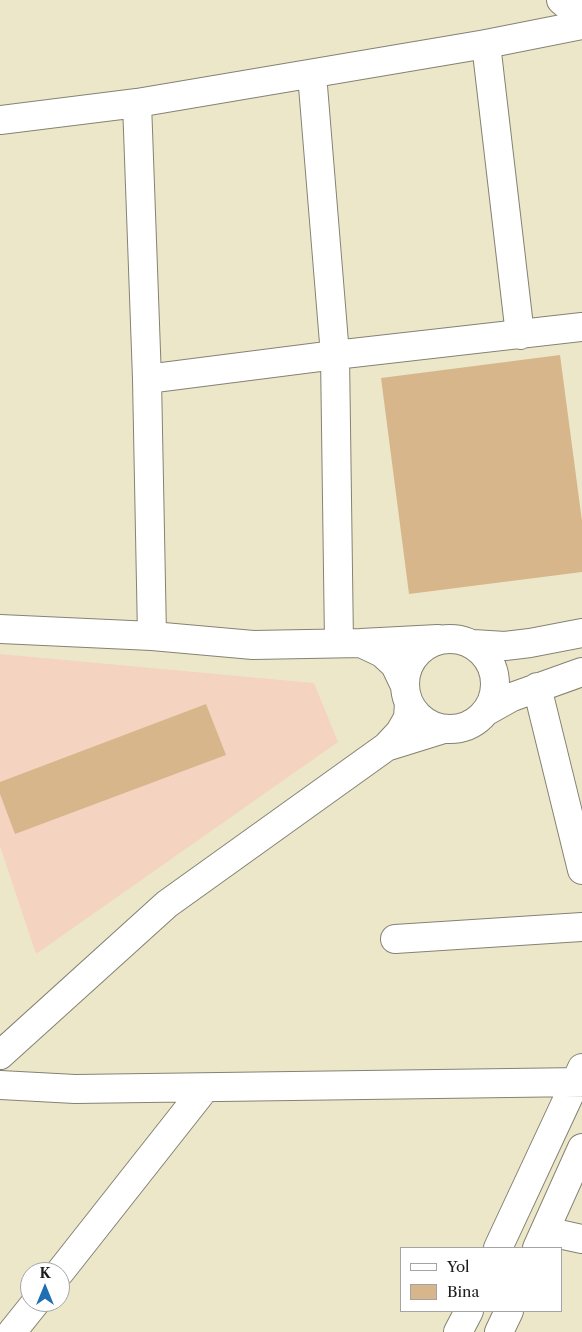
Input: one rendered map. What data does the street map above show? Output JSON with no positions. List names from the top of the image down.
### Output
{
  "legend": ["Yol", "Bina"],
  "north": "top"
}
